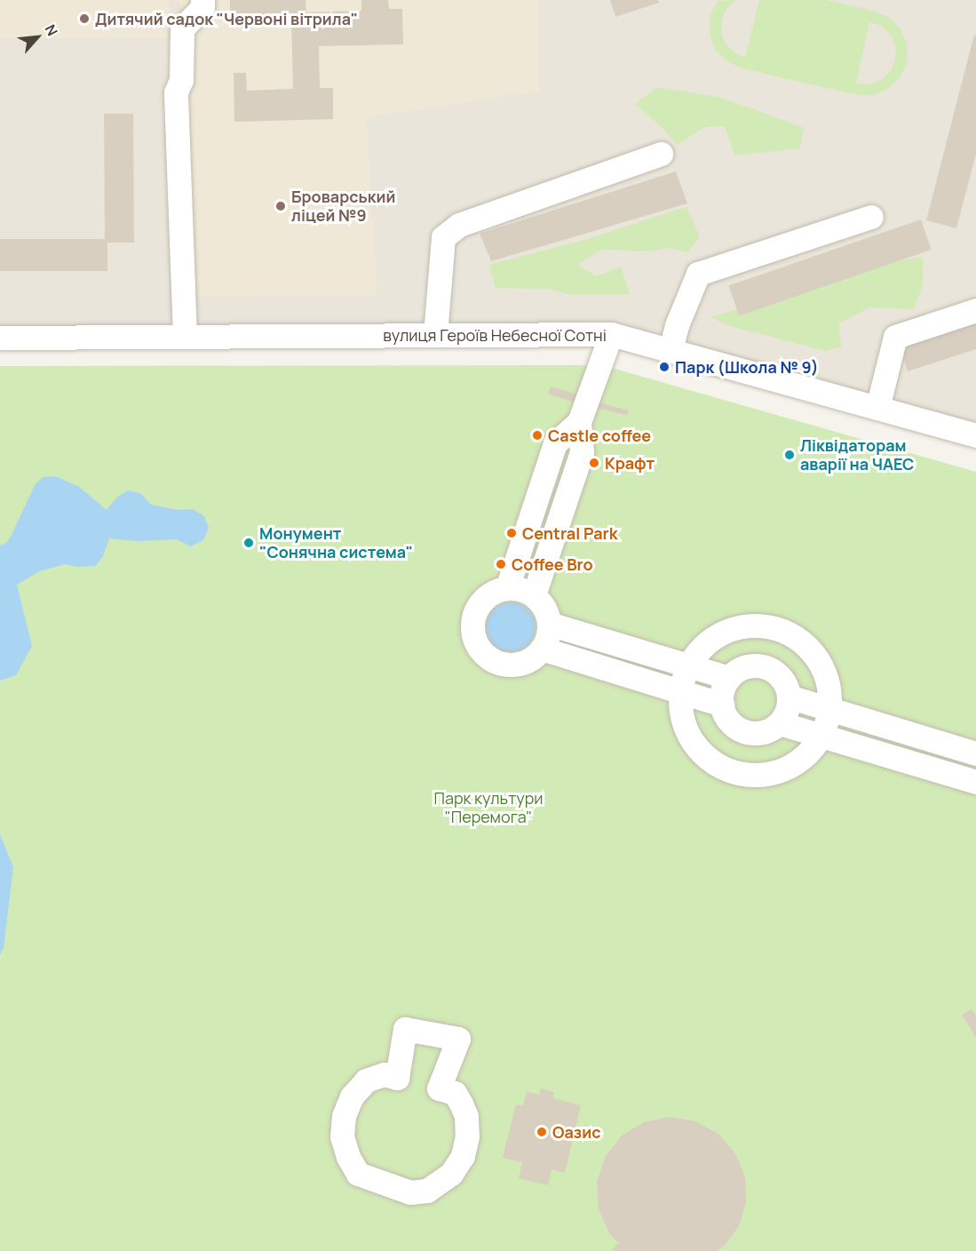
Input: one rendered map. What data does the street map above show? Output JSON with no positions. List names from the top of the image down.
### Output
{
  "streets": {
    "street": ["вулиця Героїв Небесної Сотні"]
  },
  "parks": ["Парк культури \"Перемога\""],
  "places": [
    "Дитячий садок \"Червоні вітрила\"",
    "Броварський ліцей №9",
    "Парк (Школа № 9)",
    "Castle coffee",
    "Ліквідаторам аварії на ЧАЕС",
    "Крафт",
    "Central Park",
    "Монумент \"Сонячна система\"",
    "Coffee Bro",
    "Оазис"
  ],
  "north": "top right"
}
